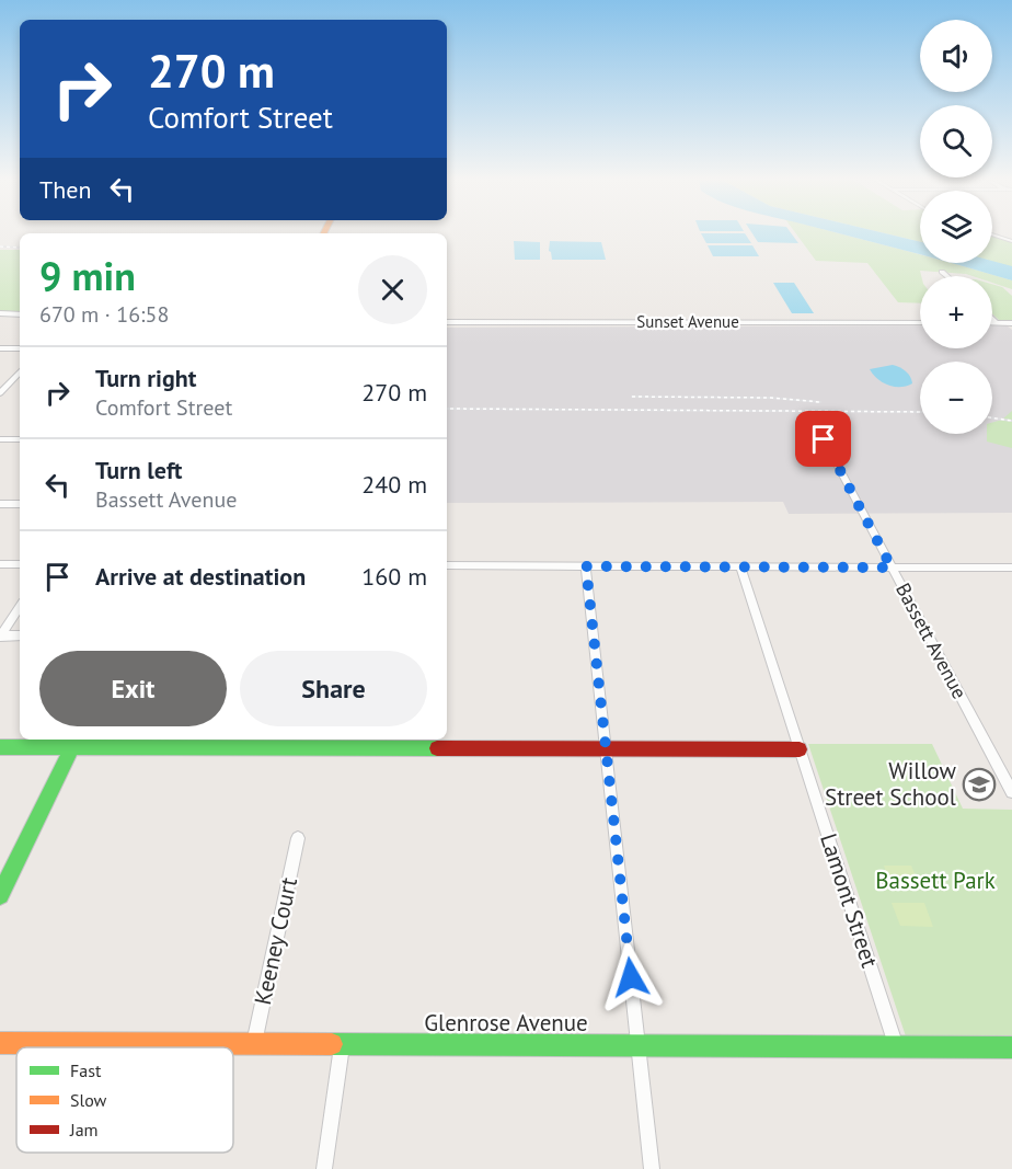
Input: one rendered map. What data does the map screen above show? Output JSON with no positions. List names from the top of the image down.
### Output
{
  "streets": {
    "street": [
      "Sunset Avenue",
      "Bassett Avenue",
      "Lamont Street",
      "Keeney Court",
      "Glenrose Avenue"
    ]
  },
  "crossings": [
    ["Lamont Street", "Glenrose Avenue"],
    ["Keeney Court", "Glenrose Avenue"]
  ],
  "parks": ["Bassett Park"],
  "places": {
    "school or university": ["Willow Street School"]
  },
  "legend": ["Fast", "Slow", "Jam"],
  "page": {
    "map_buttons": ["+", "−"],
    "turn": ["270 m", "Comfort Street"],
    "then": "Then",
    "heading": ["9 min", "670 m · 16:58"],
    "list": [
      {
        "name": "Turn right",
        "note": "Comfort Street",
        "value": "270 m"
      },
      {
        "name": "Turn left",
        "note": "Bassett Avenue",
        "value": "240 m"
      },
      {
        "name": "Arrive at destination",
        "value": "160 m"
      }
    ],
    "buttons": ["Exit", "Share"]
  }
}
